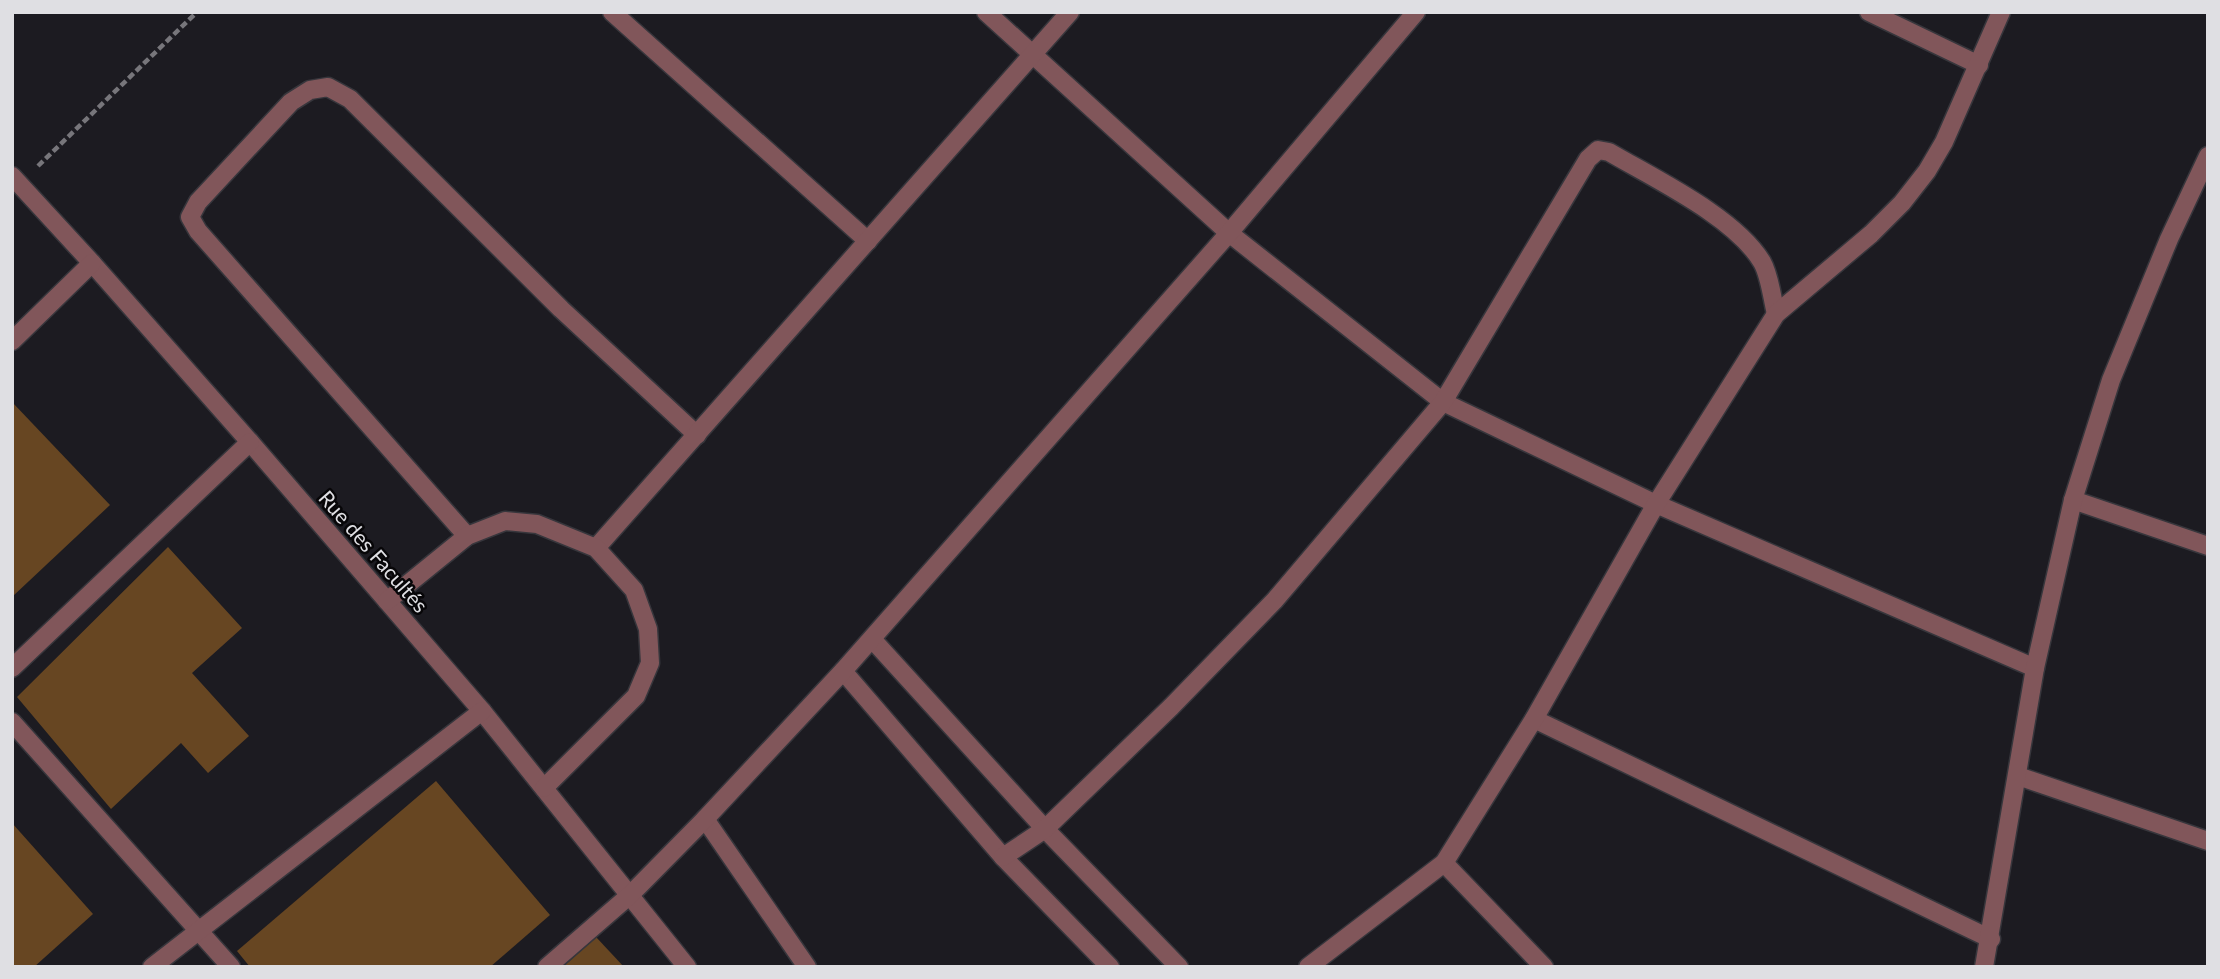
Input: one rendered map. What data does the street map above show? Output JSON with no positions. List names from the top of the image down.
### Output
{
  "streets": {
    "street": ["Rue des Facultés"]
  }
}
